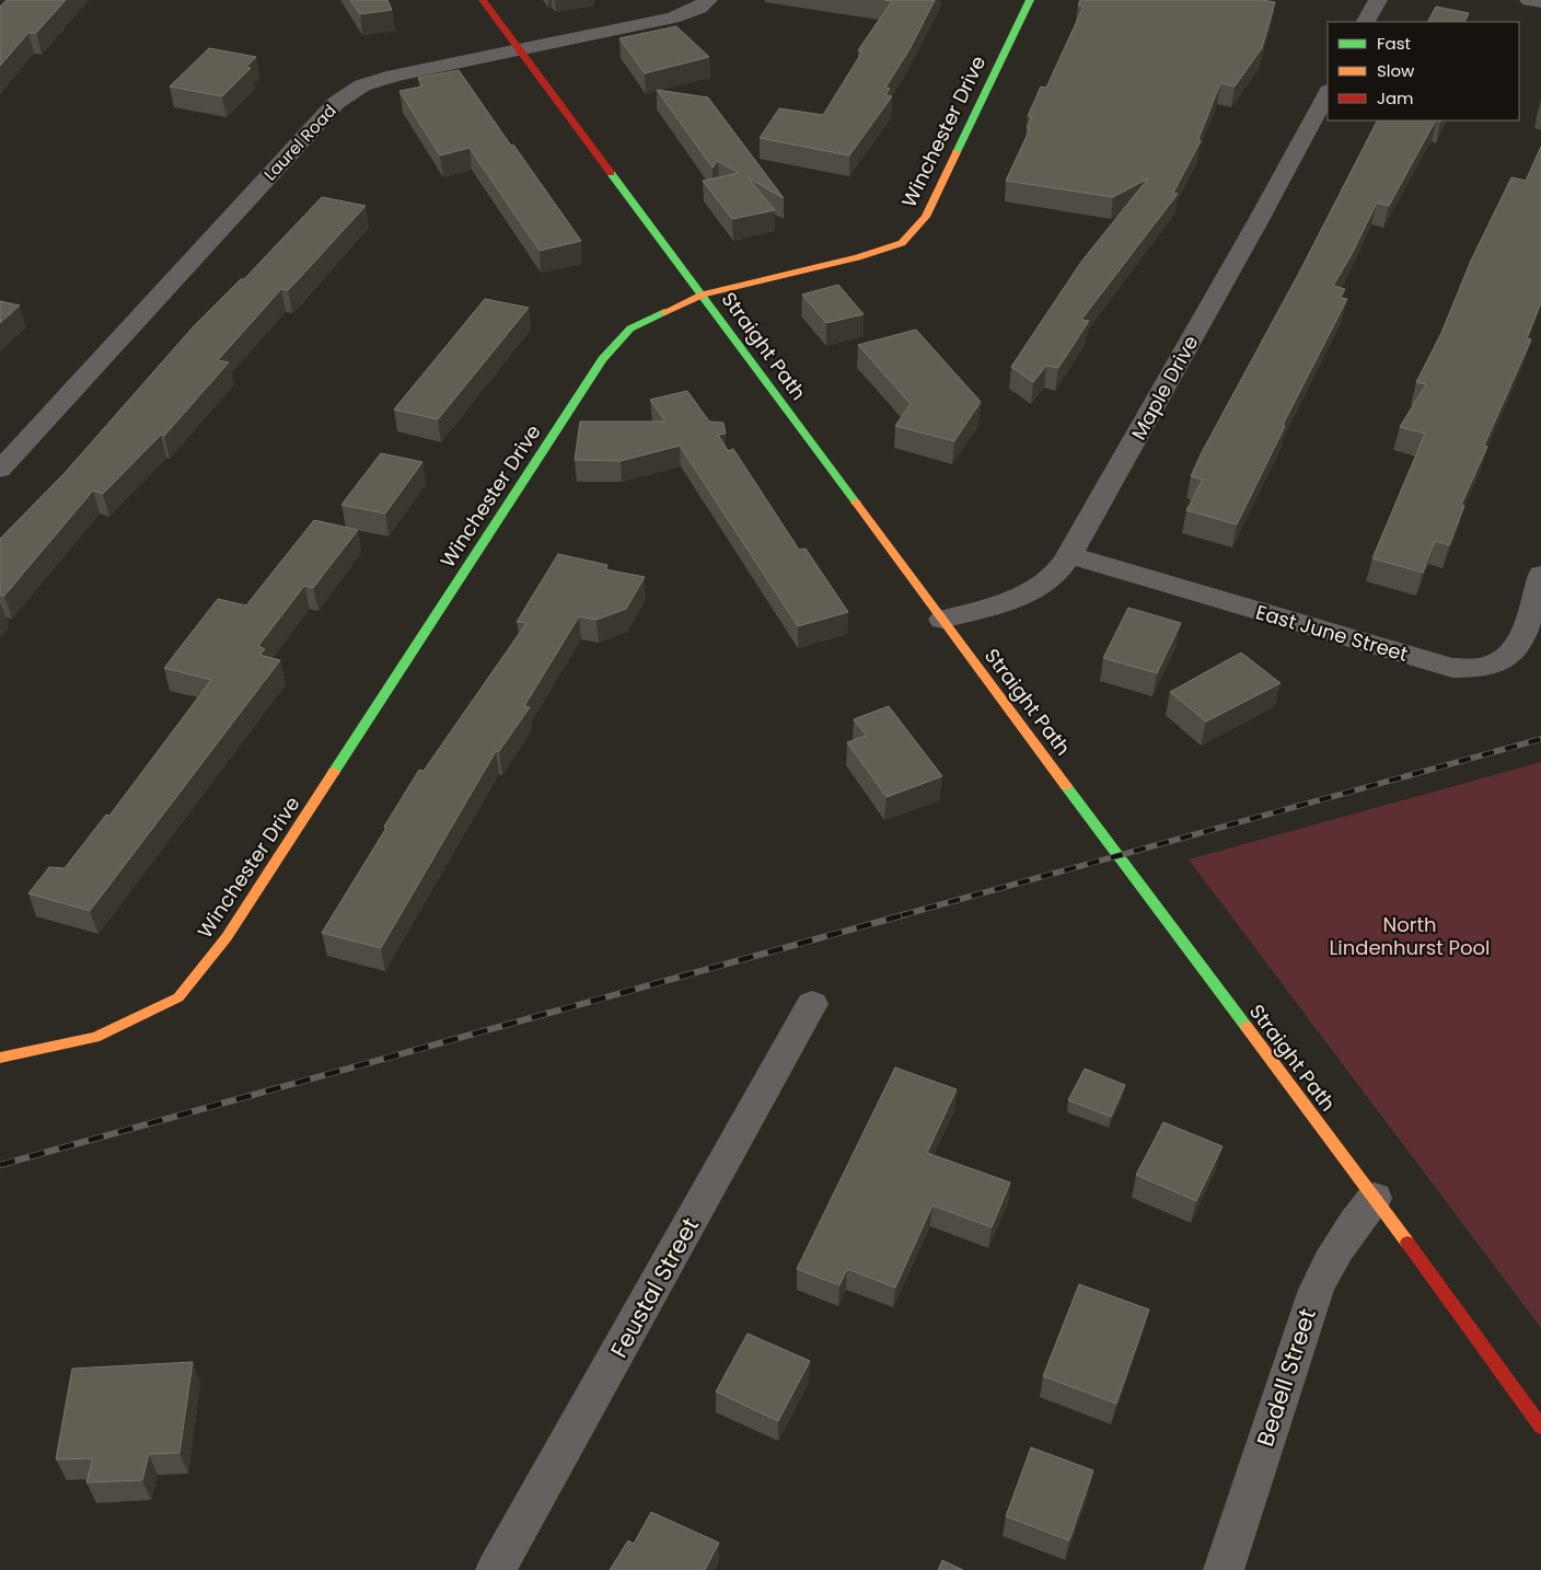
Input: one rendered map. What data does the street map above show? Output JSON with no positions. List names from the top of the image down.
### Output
{
  "streets": {
    "main road": ["Winchester Drive", "Straight Path"],
    "street": [
      "Laurel Road",
      "Maple Drive",
      "East June Street",
      "Feustal Street",
      "Bedell Street"
    ]
  },
  "crossings": [
    ["Winchester Drive", "Straight Path"],
    ["Laurel Road", "Straight Path"],
    ["Straight Path", "Maple Drive"],
    ["Straight Path", "Bedell Street"],
    ["Maple Drive", "East June Street"]
  ],
  "parks": ["North Lindenhurst Pool"],
  "legend": ["Fast", "Slow", "Jam"]
}
